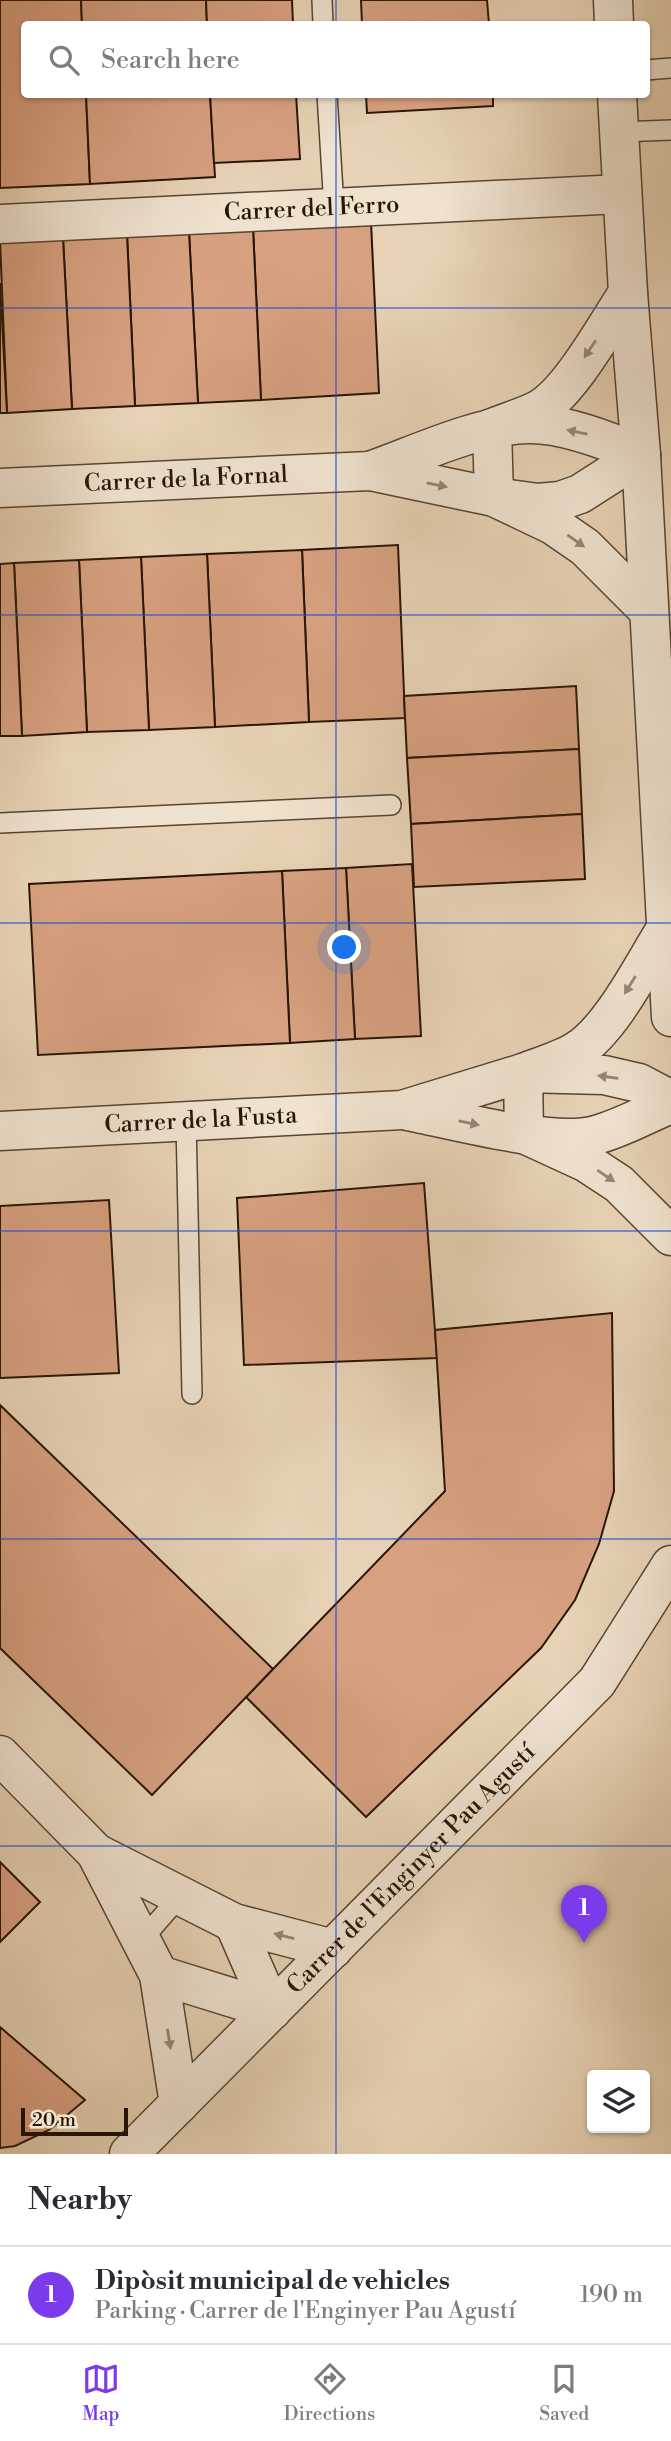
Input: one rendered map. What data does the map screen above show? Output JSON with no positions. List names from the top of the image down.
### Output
{
  "streets": {
    "street": [
      "Carrer del Ferro",
      "Carrer de la Fornal",
      "Carrer de la Fusta",
      "Carrer de l'Enginyer Pau Agustí"
    ]
  },
  "scale_bar": "20 m",
  "page": {
    "search": "Search here",
    "pins": "1",
    "scale": "20 m",
    "heading": "Nearby",
    "list": [
      {
        "mark": "1",
        "name": "Dipòsit municipal de vehicles",
        "note": "Parking · Carrer de l'Enginyer Pau Agustí",
        "value": "190 m"
      }
    ],
    "nav": ["Map", "Directions", "Saved"]
  }
}
